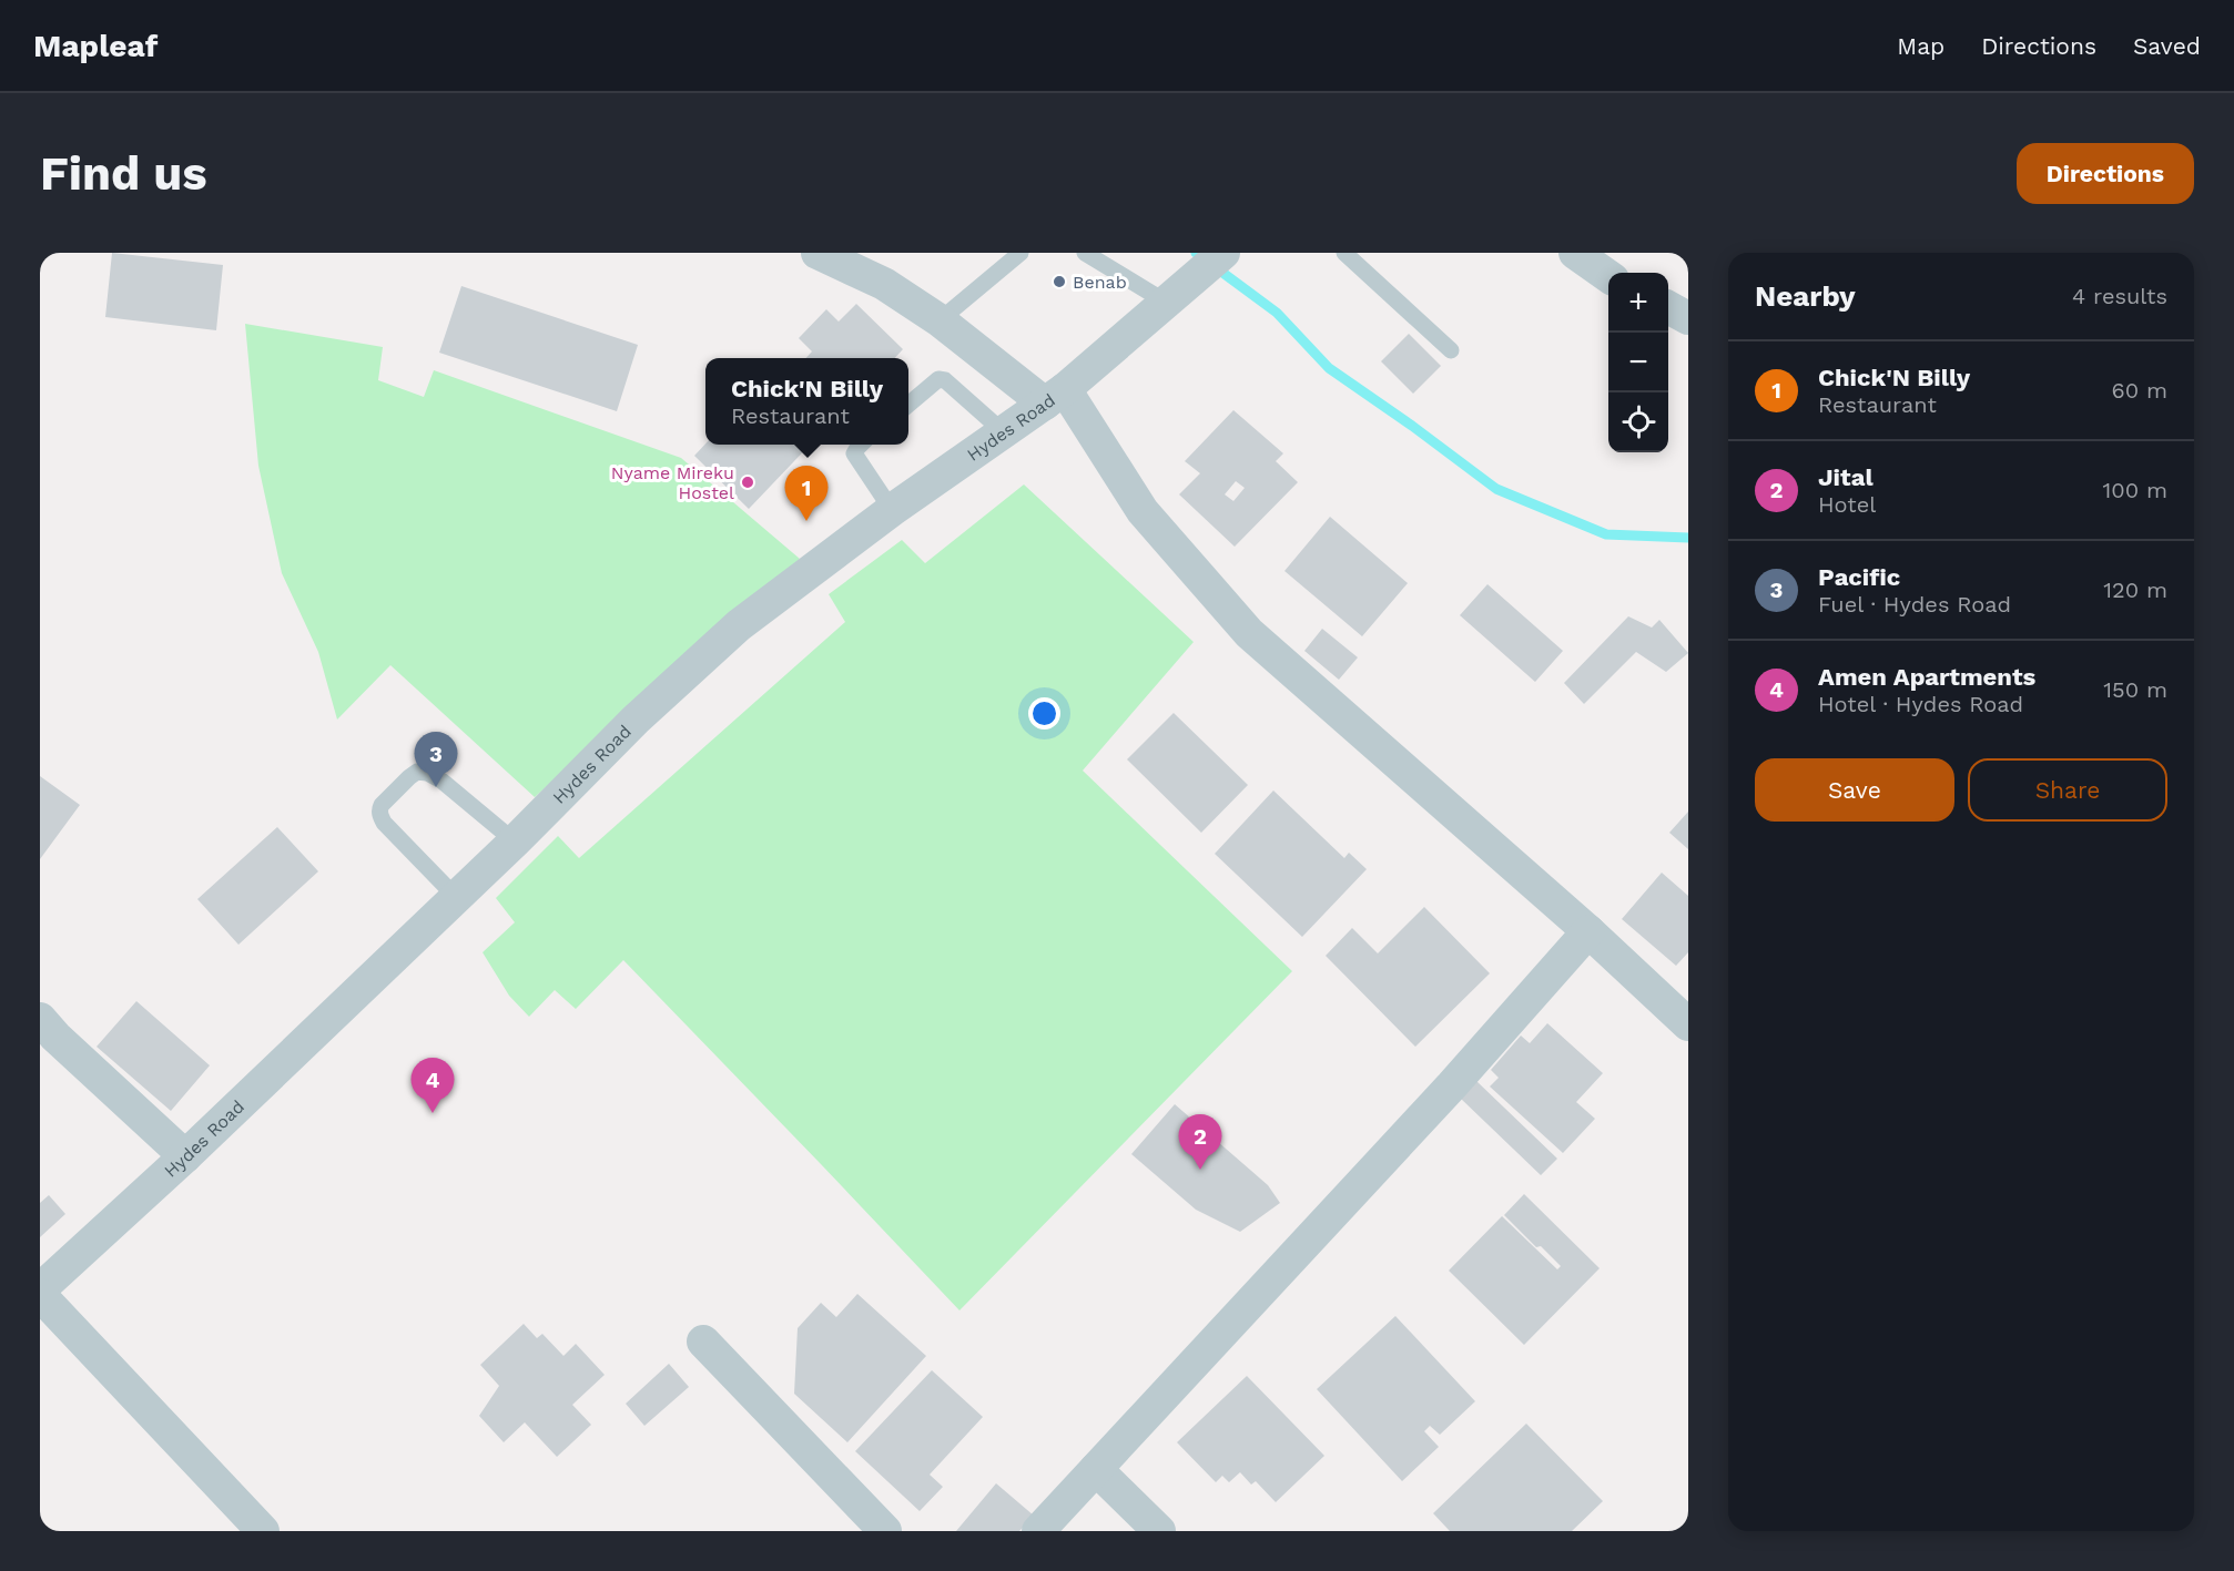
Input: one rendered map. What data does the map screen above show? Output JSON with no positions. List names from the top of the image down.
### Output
{
  "streets": {
    "street": ["Hydes Road"]
  },
  "places": ["Benab", "Nyame Mireku Hostel"],
  "page": {
    "header": "Mapleaf",
    "nav": ["Map", "Directions", "Saved"],
    "buttons": [
      "Directions",
      ["Save", "Share"]
    ],
    "title": "Find us",
    "heading": ["Nearby", "4 results"],
    "map_buttons": ["+", "−"],
    "list": [
      {
        "mark": "1",
        "name": "Chick'N Billy",
        "note": "Restaurant",
        "value": "60 m"
      },
      {
        "mark": "2",
        "name": "Jital",
        "note": "Hotel",
        "value": "100 m"
      },
      {
        "mark": "3",
        "name": "Pacific",
        "note": "Fuel · Hydes Road",
        "value": "120 m"
      },
      {
        "mark": "4",
        "name": "Amen Apartments",
        "note": "Hotel · Hydes Road",
        "value": "150 m"
      }
    ],
    "popup": ["Chick'N Billy", "Restaurant"],
    "pins": [
      "1",
      "3",
      "4",
      "2"
    ]
  }
}
